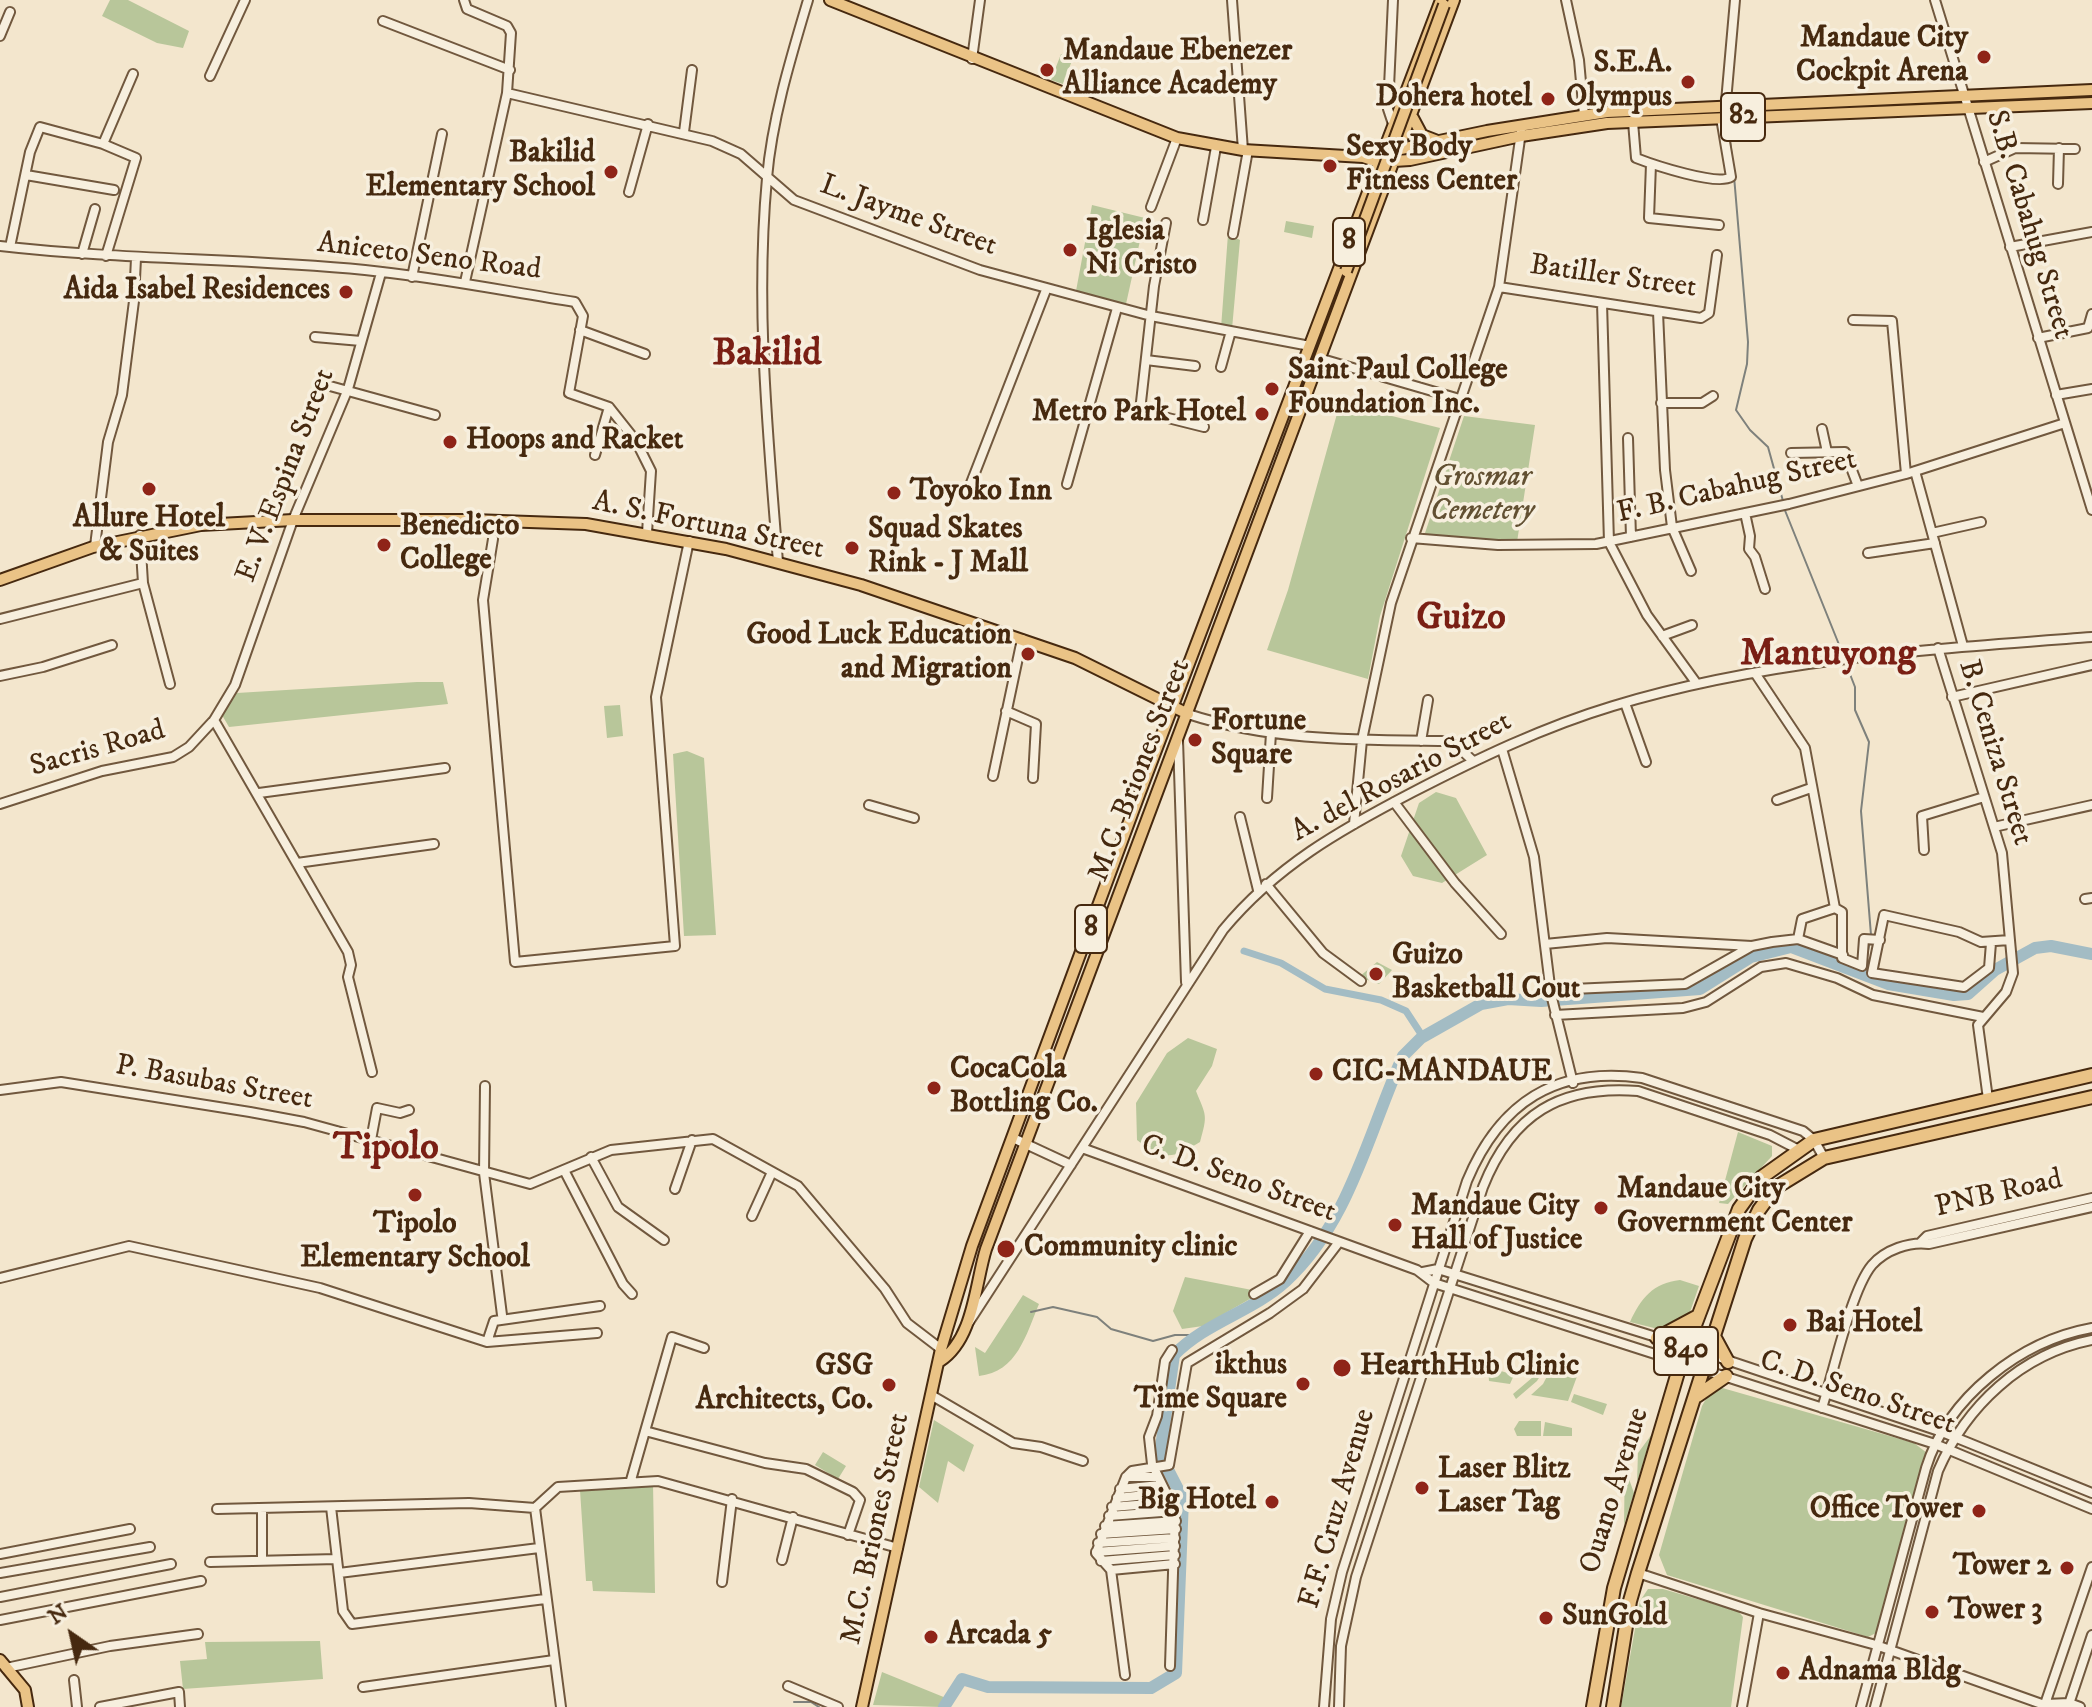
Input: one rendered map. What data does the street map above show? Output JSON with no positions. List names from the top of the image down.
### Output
{
  "streets": {
    "highway": ["840", "Ouano Avenue"],
    "main road": [
      "82",
      "8",
      "A. S. Fortuna Street",
      "M.C. Briones Street"
    ],
    "street": [
      "L. Jayme Street",
      "S.B. Cabahug Street",
      "Aniceto Seno Road",
      "Batiller Street",
      "E. V. Espina Street",
      "F. B. Cabahug Street",
      "Sacris Road",
      "B. Ceniza Street",
      "A. del Rosario Street",
      "P. Basubas Street",
      "C. D. Seno Street",
      "PNB Road",
      "F.F. Cruz Avenue"
    ]
  },
  "crossings": [
    ["82", "S.B. Cabahug Street"],
    ["82", "M.C. Briones Street"],
    ["L. Jayme Street", "M.C. Briones Street"],
    ["S.B. Cabahug Street", "F. B. Cabahug Street"],
    ["8", "M.C. Briones Street"],
    ["Aniceto Seno Road", "E. V. Espina Street"],
    ["E. V. Espina Street", "A. S. Fortuna Street"],
    ["E. V. Espina Street", "Sacris Road"],
    ["A. S. Fortuna Street", "M.C. Briones Street"],
    ["A. S. Fortuna Street", "A. del Rosario Street"],
    ["B. Ceniza Street", "A. del Rosario Street"],
    ["M.C. Briones Street", "A. del Rosario Street"],
    ["M.C. Briones Street", "P. Basubas Street"],
    ["A. del Rosario Street", "C. D. Seno Street"],
    ["C. D. Seno Street", "PNB Road"],
    ["C. D. Seno Street", "Ouano Avenue"],
    ["C. D. Seno Street", "F.F. Cruz Avenue"],
    ["Ouano Avenue", "F.F. Cruz Avenue"]
  ],
  "districts": [
    "Bakilid",
    "Guizo",
    "Mantuyong",
    "Tipolo"
  ],
  "parks": ["Grosmar Cemetery"],
  "places": [
    "Mandaue City Cockpit Arena",
    "Mandaue Ebenezer Alliance Academy",
    "S.E.A. Olympus",
    "Dohera hotel",
    "Sexy Body Fitness Center",
    "Bakilid Elementary School",
    "Iglesia Ni Cristo",
    "Aida Isabel Residences",
    "Saint Paul College Foundation Inc.",
    "Metro Park Hotel",
    "Hoops and Racket",
    "Allure Hotel & Suites",
    "Toyoko Inn",
    "Benedicto College",
    "Squad Skates Rink - J Mall",
    "Good Luck Education and Migration",
    "Fortune Square",
    "Guizo Basketball Cout",
    "CIC-MANDAUE",
    "CocaCola Bottling Co.",
    "Tipolo Elementary School",
    "Mandaue City Government Center",
    "Mandaue City Hall of Justice",
    "Community clinic",
    "Bai Hotel",
    "HearthHub Clinic",
    "ikthus Time Square",
    "GSG Architects, Co.",
    "Laser Blitz Laser Tag",
    "Big Hotel",
    "Office Tower",
    "Tower 2",
    "Tower 3",
    "SunGold",
    "Arcada 5",
    "Adnama Bldg"
  ],
  "north": "top left"
}
